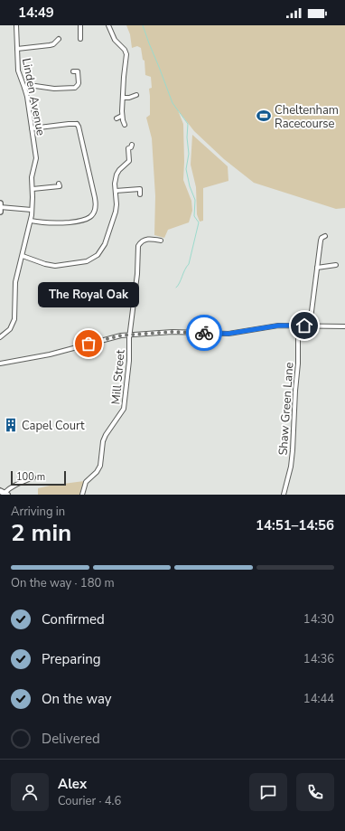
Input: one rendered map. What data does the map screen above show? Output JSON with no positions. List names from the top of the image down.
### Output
{
  "streets": {
    "street": ["Linden Avenue", "Mill Street", "Shaw Green Lane"]
  },
  "places": {
    "sports": ["Cheltenham Racecourse"],
    "other": ["The Royal Oak"],
    "building": ["Capel Court"]
  },
  "scale_bar": "100 m",
  "page": {
    "status": "14:49",
    "bubble": "The Royal Oak",
    "scale": "100 m",
    "heading": ["2 min", "Arriving in", "14:51–14:56"],
    "panel": ["Alex", "Courier · 4.6"],
    "bar": "On the way · 180 m",
    "list": [
      ["Confirmed", "14:30"],
      ["Preparing", "14:36"],
      ["On the way", "14:44"],
      "Delivered"
    ]
  }
}
